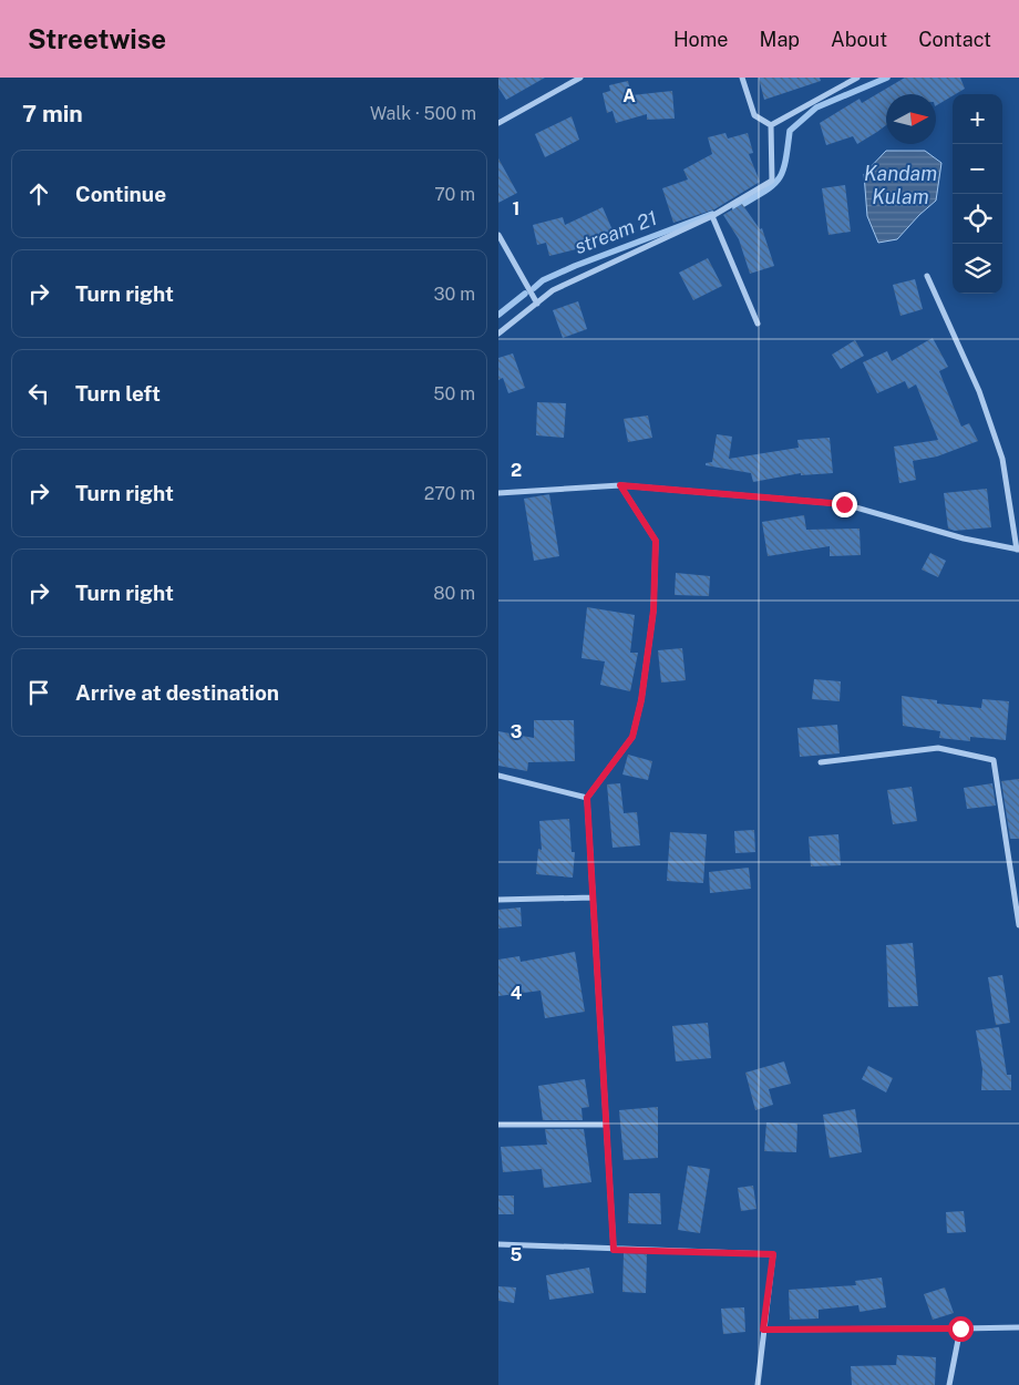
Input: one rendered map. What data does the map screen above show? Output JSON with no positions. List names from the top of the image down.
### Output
{
  "water": ["Kandam Kulam", "stream 21"],
  "north": "right",
  "page": {
    "header": "Streetwise",
    "nav": [
      "Home",
      "Map",
      "About",
      "Contact"
    ],
    "heading": ["7 min", "Walk · 500 m"],
    "map_buttons": ["+", "−"],
    "list": [
      ["Continue", "70 m"],
      ["Turn right", "30 m"],
      ["Turn left", "50 m"],
      ["Turn right", "270 m"],
      ["Turn right", "80 m"],
      "Arrive at destination"
    ]
  },
  "grid": {
    "columns": ["A"],
    "rows": [
      "1",
      "2",
      "3",
      "4",
      "5"
    ]
  }
}
